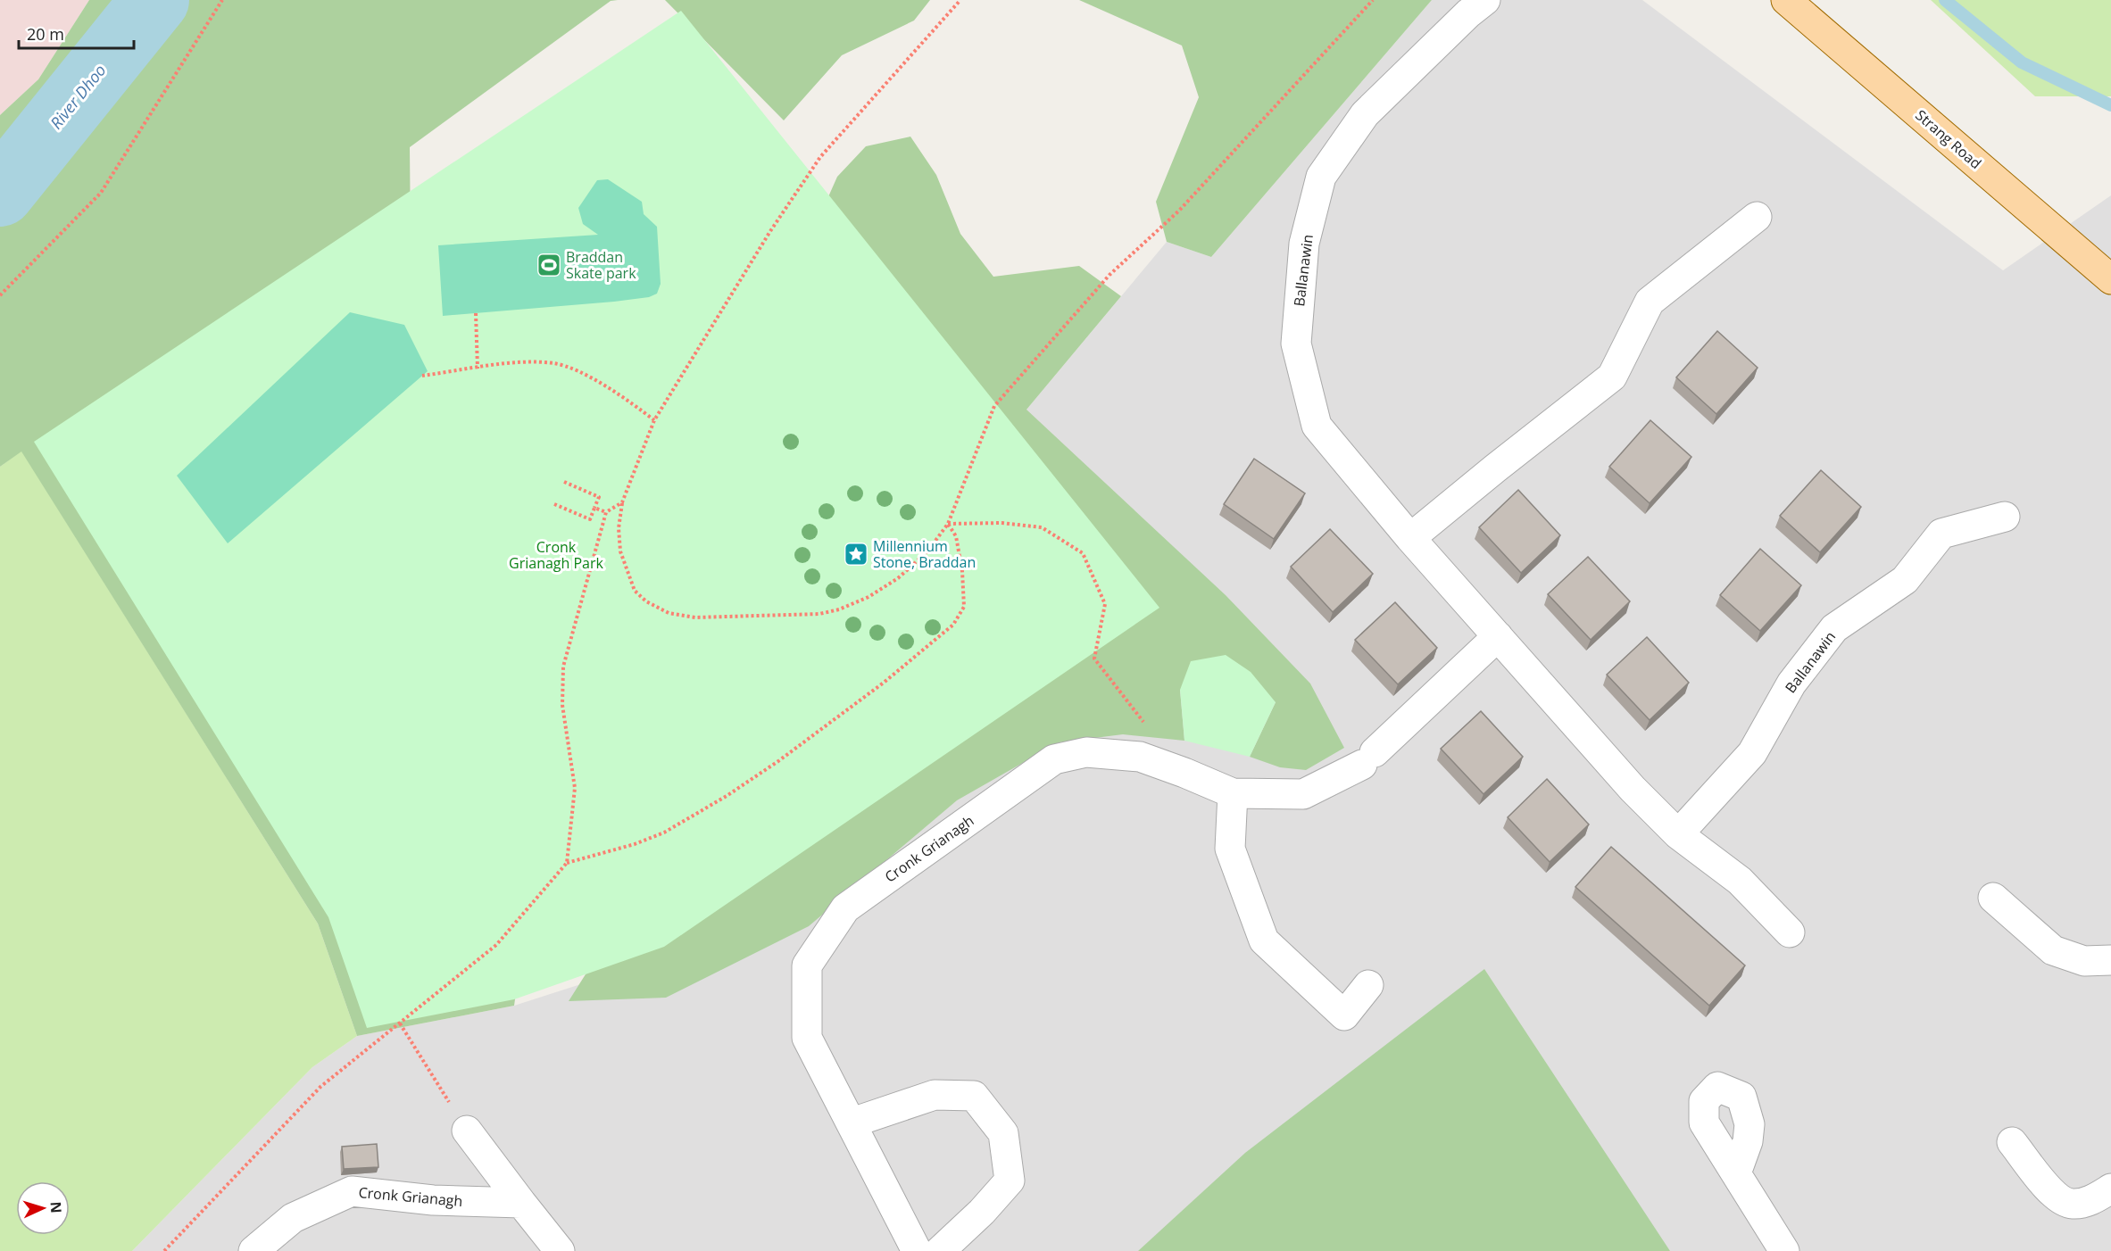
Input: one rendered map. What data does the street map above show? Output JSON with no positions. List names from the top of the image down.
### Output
{
  "streets": {
    "main road": ["Strang Road"],
    "street": ["Ballanawin", "Cronk Grianagh"]
  },
  "crossings": [
    ["Ballanawin", "Cronk Grianagh"]
  ],
  "water": ["River Dhoo"],
  "parks": ["Cronk Grianagh Park"],
  "places": {
    "sports": ["Braddan Skate park"],
    "place": ["Millennium Stone, Braddan"]
  },
  "scale_bar": "20 m",
  "north": "right"
}
